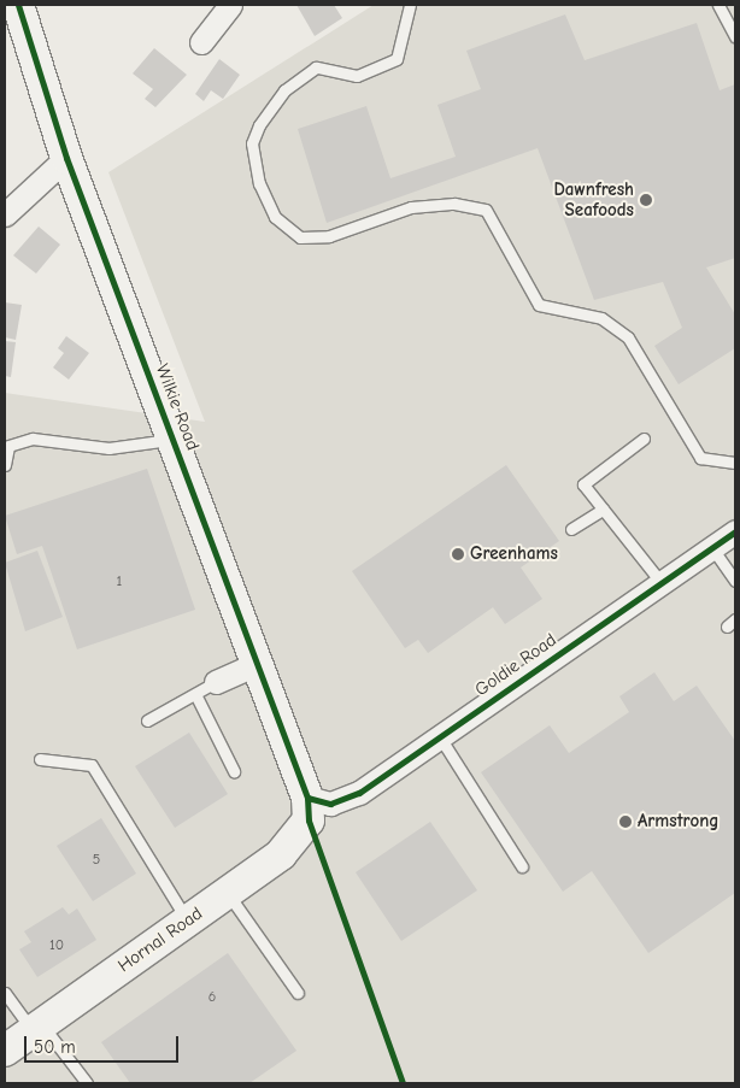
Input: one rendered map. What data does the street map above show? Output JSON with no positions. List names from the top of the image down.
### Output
{
  "streets": {
    "street": ["Wilkie Road", "Goldie Road", "Hornal Road"]
  },
  "crossings": [
    ["Wilkie Road", "Goldie Road"],
    ["Wilkie Road", "Hornal Road"],
    ["Goldie Road", "Hornal Road"]
  ],
  "places": ["Dawnfresh Seafoods", "Greenhams", "Armstrong"],
  "house_numbers": [
    "1",
    "5",
    "10",
    "6"
  ],
  "scale_bar": "50 m"
}
